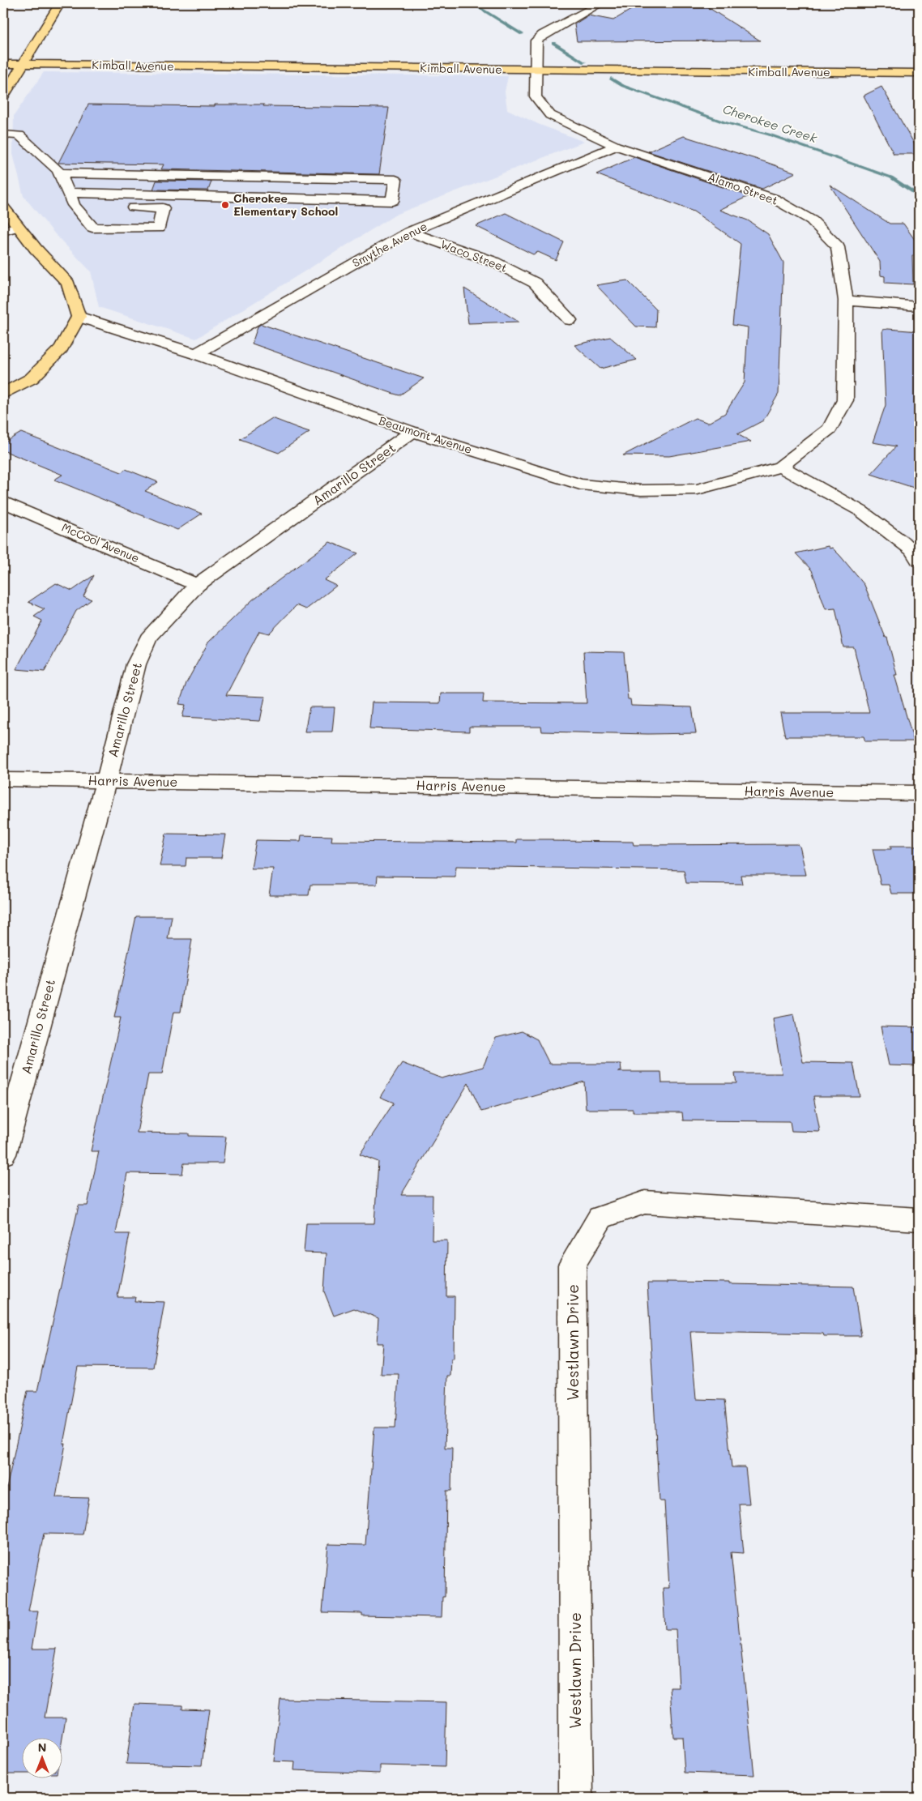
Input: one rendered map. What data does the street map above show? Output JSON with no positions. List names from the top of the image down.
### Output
{
  "streets": {
    "main road": ["Kimball Avenue"],
    "street": [
      "Alamo Street",
      "Smythe Avenue",
      "Waco Street",
      "Beaumont Avenue",
      "Amarillo Street",
      "McCool Avenue",
      "Harris Avenue",
      "Westlawn Drive"
    ]
  },
  "crossings": [
    ["Kimball Avenue", "Alamo Street"],
    ["Alamo Street", "Smythe Avenue"],
    ["Alamo Street", "Beaumont Avenue"],
    ["Smythe Avenue", "Waco Street"],
    ["Smythe Avenue", "Beaumont Avenue"],
    ["Beaumont Avenue", "Amarillo Street"],
    ["Amarillo Street", "McCool Avenue"],
    ["Amarillo Street", "Harris Avenue"]
  ],
  "water": ["Cherokee Creek"],
  "places": ["Cherokee Elementary School"],
  "north": "top"
}
